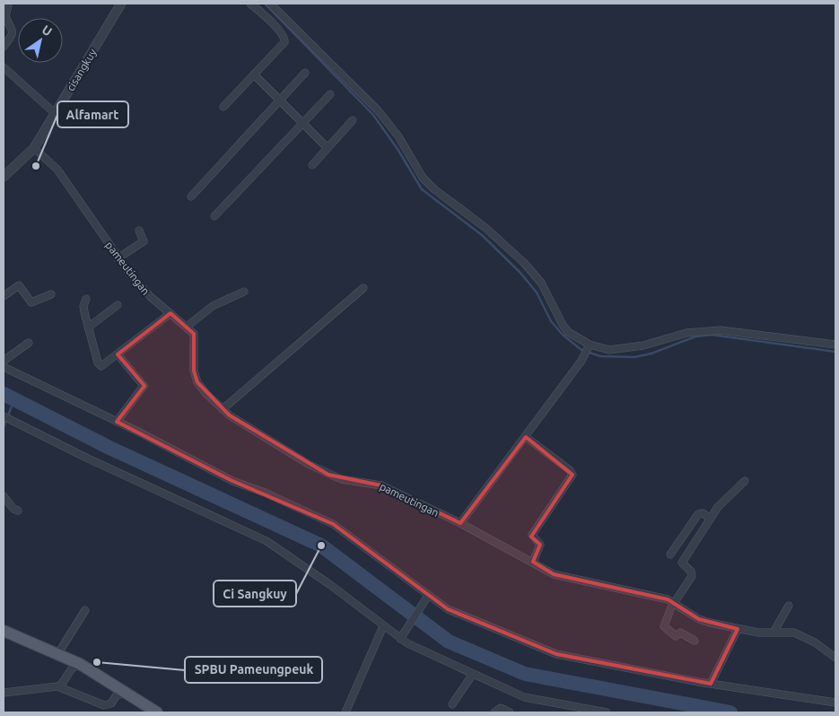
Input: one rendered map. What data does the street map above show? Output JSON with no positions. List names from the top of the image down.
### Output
{
  "streets": {
    "street": ["cisangkuy", "pameutingan"]
  },
  "crossings": [
    ["cisangkuy", "pameutingan"]
  ],
  "places": ["Alfamart", "Ci Sangkuy", "SPBU Pameungpeuk"],
  "north": "top right"
}
